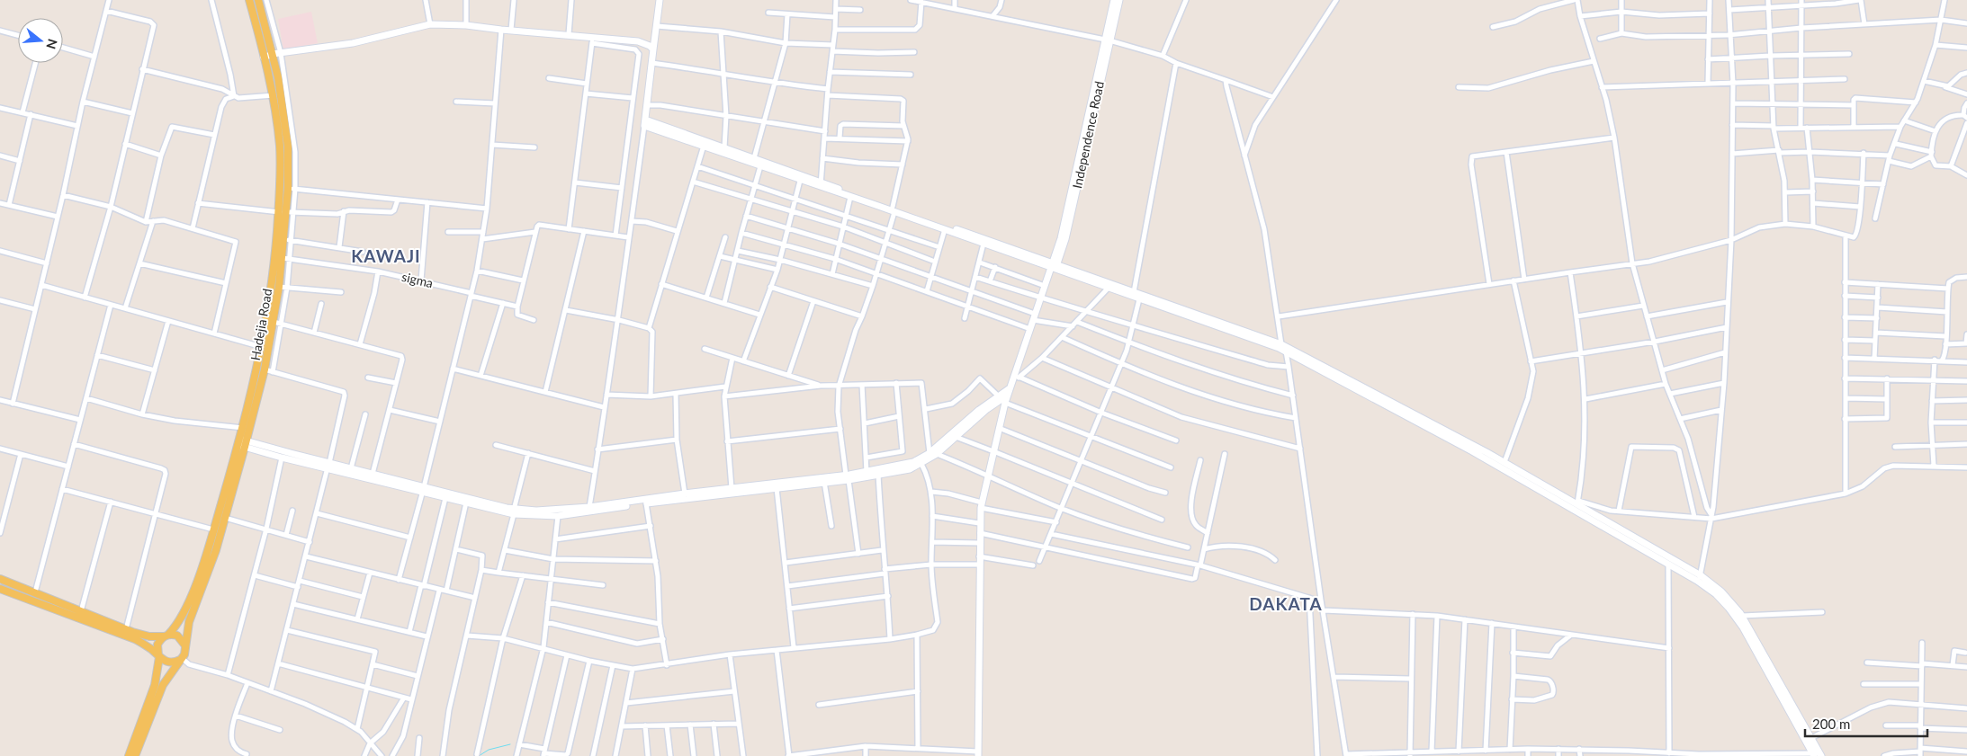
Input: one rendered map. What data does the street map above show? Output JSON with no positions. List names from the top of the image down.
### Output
{
  "streets": {
    "main road": ["Independence Road", "Hadejia Road"],
    "street": ["sigma"]
  },
  "crossings": [
    ["sigma", "Hadejia Road"]
  ],
  "districts": ["KAWAJI", "DAKATA"],
  "scale_bar": "200 m",
  "north": "right"
}
